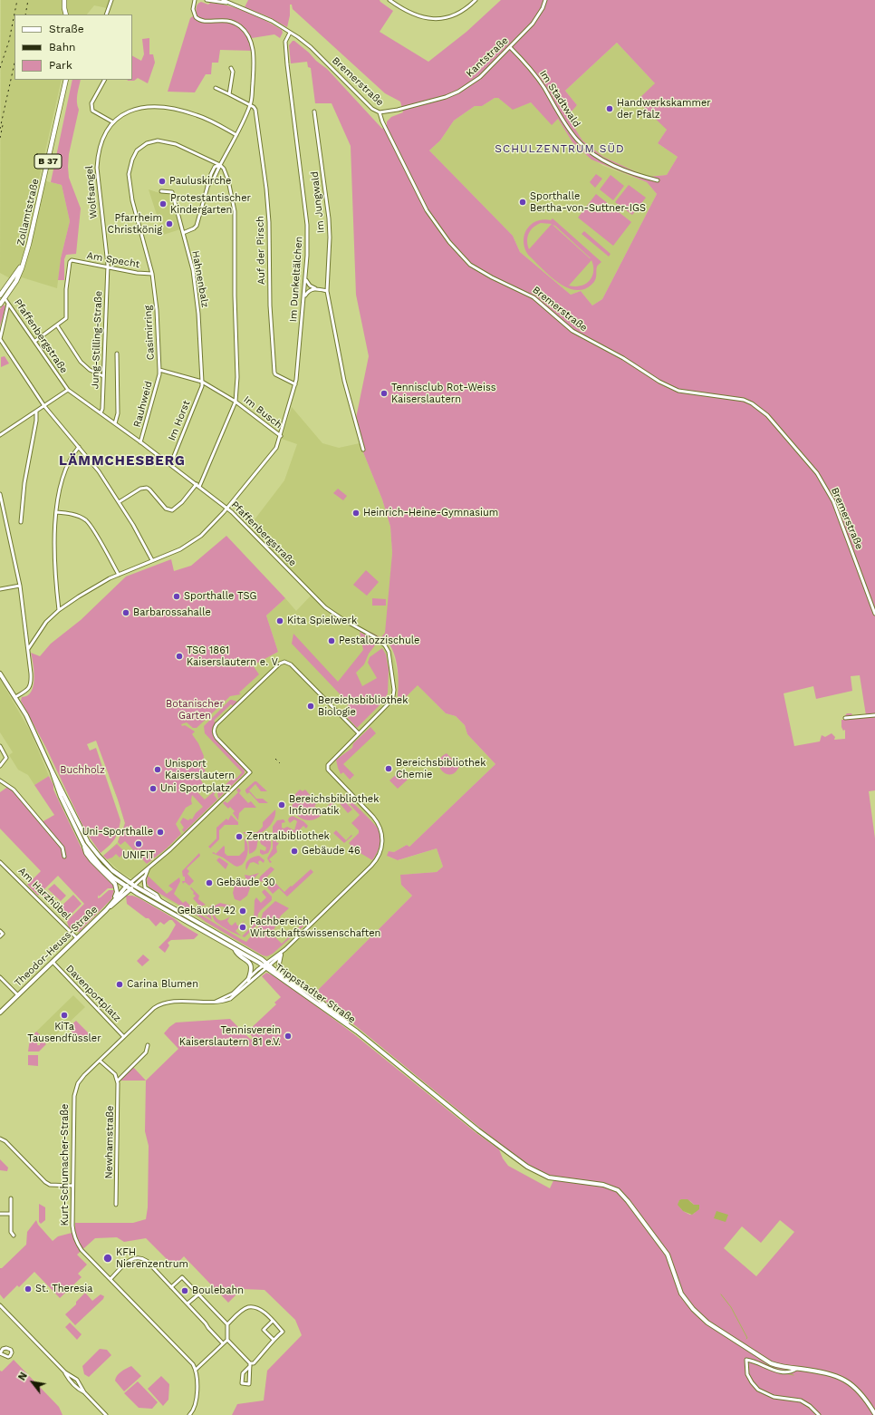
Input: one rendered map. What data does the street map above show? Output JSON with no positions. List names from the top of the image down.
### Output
{
  "streets": {
    "main road": [
      "B 37",
      "Zollamtstraße",
      "Theodor-Heuss-Straße",
      "Trippstadter Straße"
    ],
    "street": [
      "Kantstraße",
      "Bremerstraße",
      "Im Stadtwald",
      "Wolfsangel",
      "Im Jungwald",
      "Auf der Pirsch",
      "Am Specht",
      "Hahnenbalz",
      "Im Dunkeltälchen",
      "Casimirring",
      "Pfaffenbergstraße",
      "Jung-Stilling-Straße",
      "Rauhweid",
      "Im Busch",
      "Im Horst",
      "Am Harzhübel",
      "Davenportplatz",
      "Newhamstraße",
      "Kurt-Schumacher-Straße"
    ]
  },
  "crossings": [
    ["Kantstraße", "Bremerstraße"],
    ["Kantstraße", "Im Stadtwald"],
    ["Bremerstraße", "Im Dunkeltälchen"],
    ["B 37", "Zollamtstraße"],
    ["B 37", "Pfaffenbergstraße"],
    ["Wolfsangel", "Am Specht"],
    ["Wolfsangel", "Jung-Stilling-Straße"],
    ["Zollamtstraße", "Pfaffenbergstraße"],
    ["Auf der Pirsch", "Im Dunkeltälchen"],
    ["Am Specht", "Casimirring"],
    ["Am Specht", "Jung-Stilling-Straße"],
    ["Hahnenbalz", "Casimirring"],
    ["Hahnenbalz", "Im Horst"],
    ["Im Dunkeltälchen", "Pfaffenbergstraße"],
    ["Im Dunkeltälchen", "Im Busch"],
    ["Casimirring", "Rauhweid"],
    ["Casimirring", "Im Busch"],
    ["Casimirring", "Im Horst"],
    ["Pfaffenbergstraße", "Jung-Stilling-Straße"],
    ["Pfaffenbergstraße", "Rauhweid"],
    ["Pfaffenbergstraße", "Im Horst"],
    ["Am Harzhübel", "Theodor-Heuss-Straße"],
    ["Theodor-Heuss-Straße", "Davenportplatz"],
    ["Theodor-Heuss-Straße", "Trippstadter Straße"],
    ["Davenportplatz", "Kurt-Schumacher-Straße"],
    ["Trippstadter Straße", "Kurt-Schumacher-Straße"]
  ],
  "districts": ["SCHULZENTRUM SÜD", "LÄMMCHESBERG"],
  "parks": ["Botanischer Garten", "Buchholz"],
  "places": [
    "Handwerkskammer der Pfalz",
    "Pauluskirche",
    "Sporthalle Bertha-von-Suttner-IGS",
    "Protestantischer Kindergarten",
    "Pfarrheim Christkönig",
    "Tennisclub Rot-Weiss Kaiserslautern",
    "Heinrich-Heine-Gymnasium",
    "Sporthalle TSG",
    "Barbarossahalle",
    "Kita Spielwerk",
    "Pestalozzischule",
    "TSG 1861 Kaiserslautern e. V.",
    "Bereichsbibliothek Biologie",
    "Bereichsbibliothek Chemie",
    "Unisport Kaiserslautern",
    "Uni Sportplatz",
    "Bereichsbibliothek Informatik",
    "Uni-Sporthalle",
    "Zentralbibliothek",
    "UNIFIT",
    "Gebäude 46",
    "Gebäude 30",
    "Gebäude 42",
    "Fachbereich Wirtschaftswissenschaften",
    "Carina Blumen",
    "KiTa Tausendfüssler",
    "Tennisverein Kaiserslautern 81 e.V.",
    "KFH Nierenzentrum",
    "St. Theresia",
    "Boulebahn"
  ],
  "legend": ["Straße", "Bahn", "Park"],
  "north": "top left"
}
